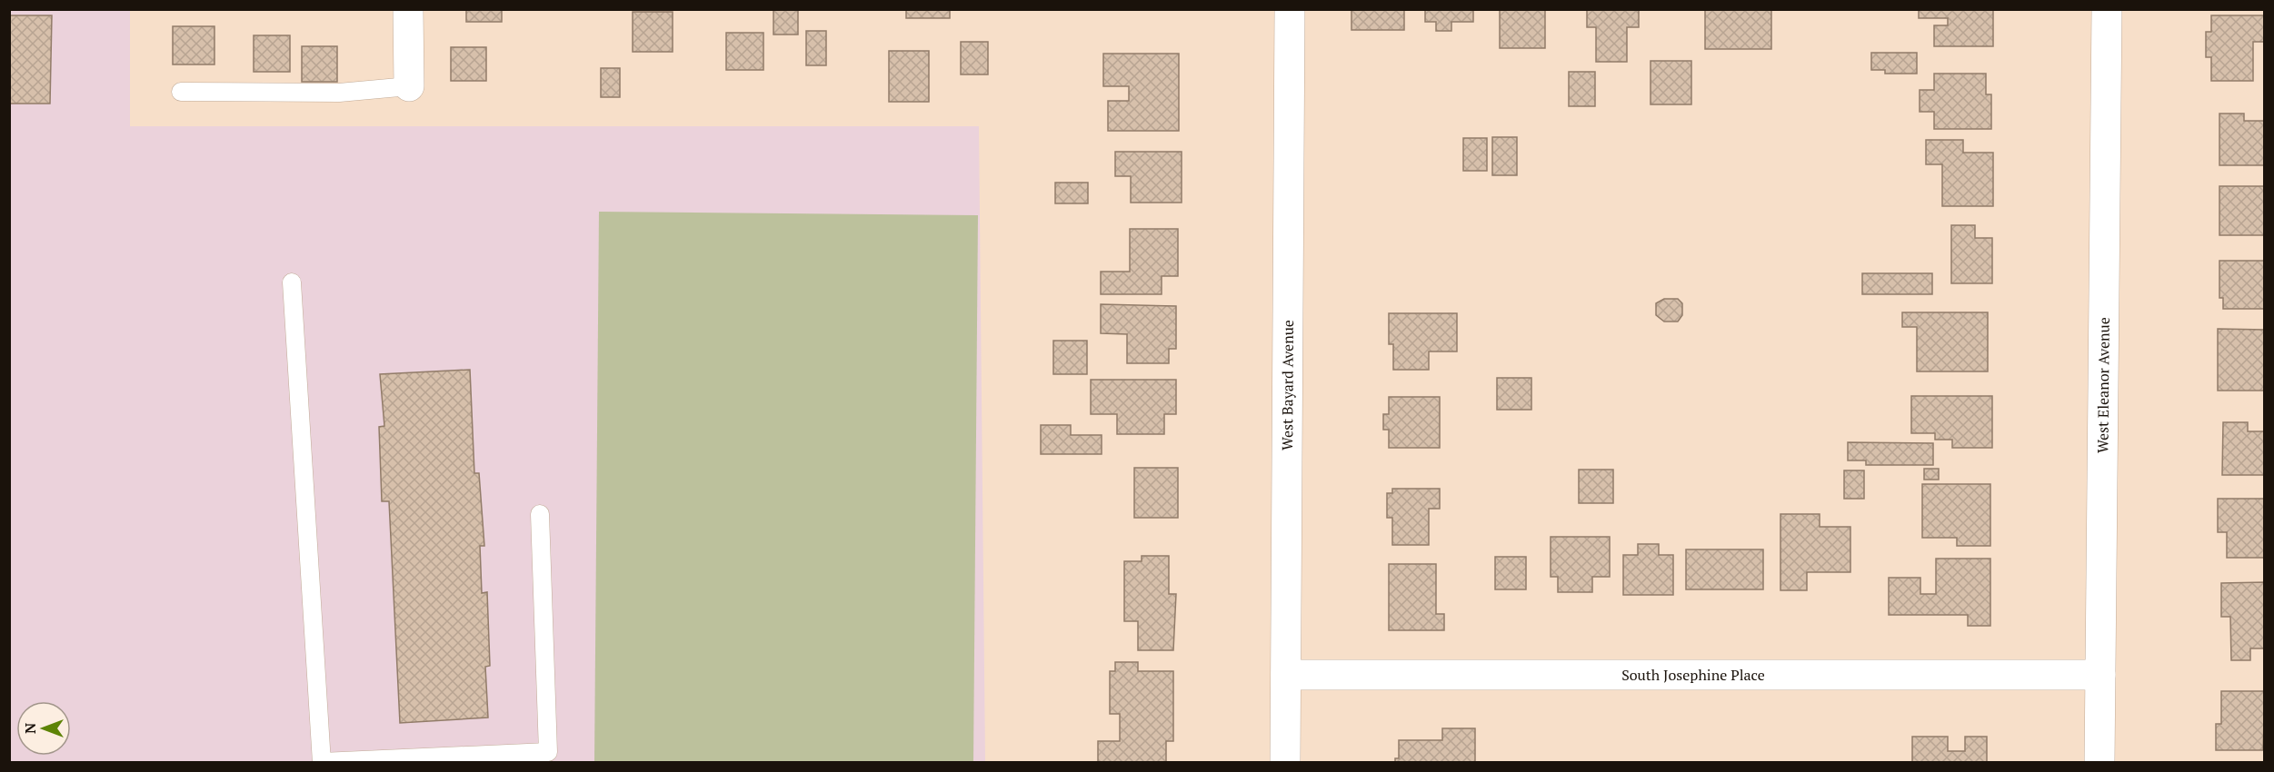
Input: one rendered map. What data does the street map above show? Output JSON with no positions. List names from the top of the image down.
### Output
{
  "streets": {
    "street": ["West Bayard Avenue", "West Eleanor Avenue", "South Josephine Place"]
  },
  "crossings": [
    ["West Bayard Avenue", "South Josephine Place"],
    ["West Eleanor Avenue", "South Josephine Place"]
  ],
  "north": "left"
}
